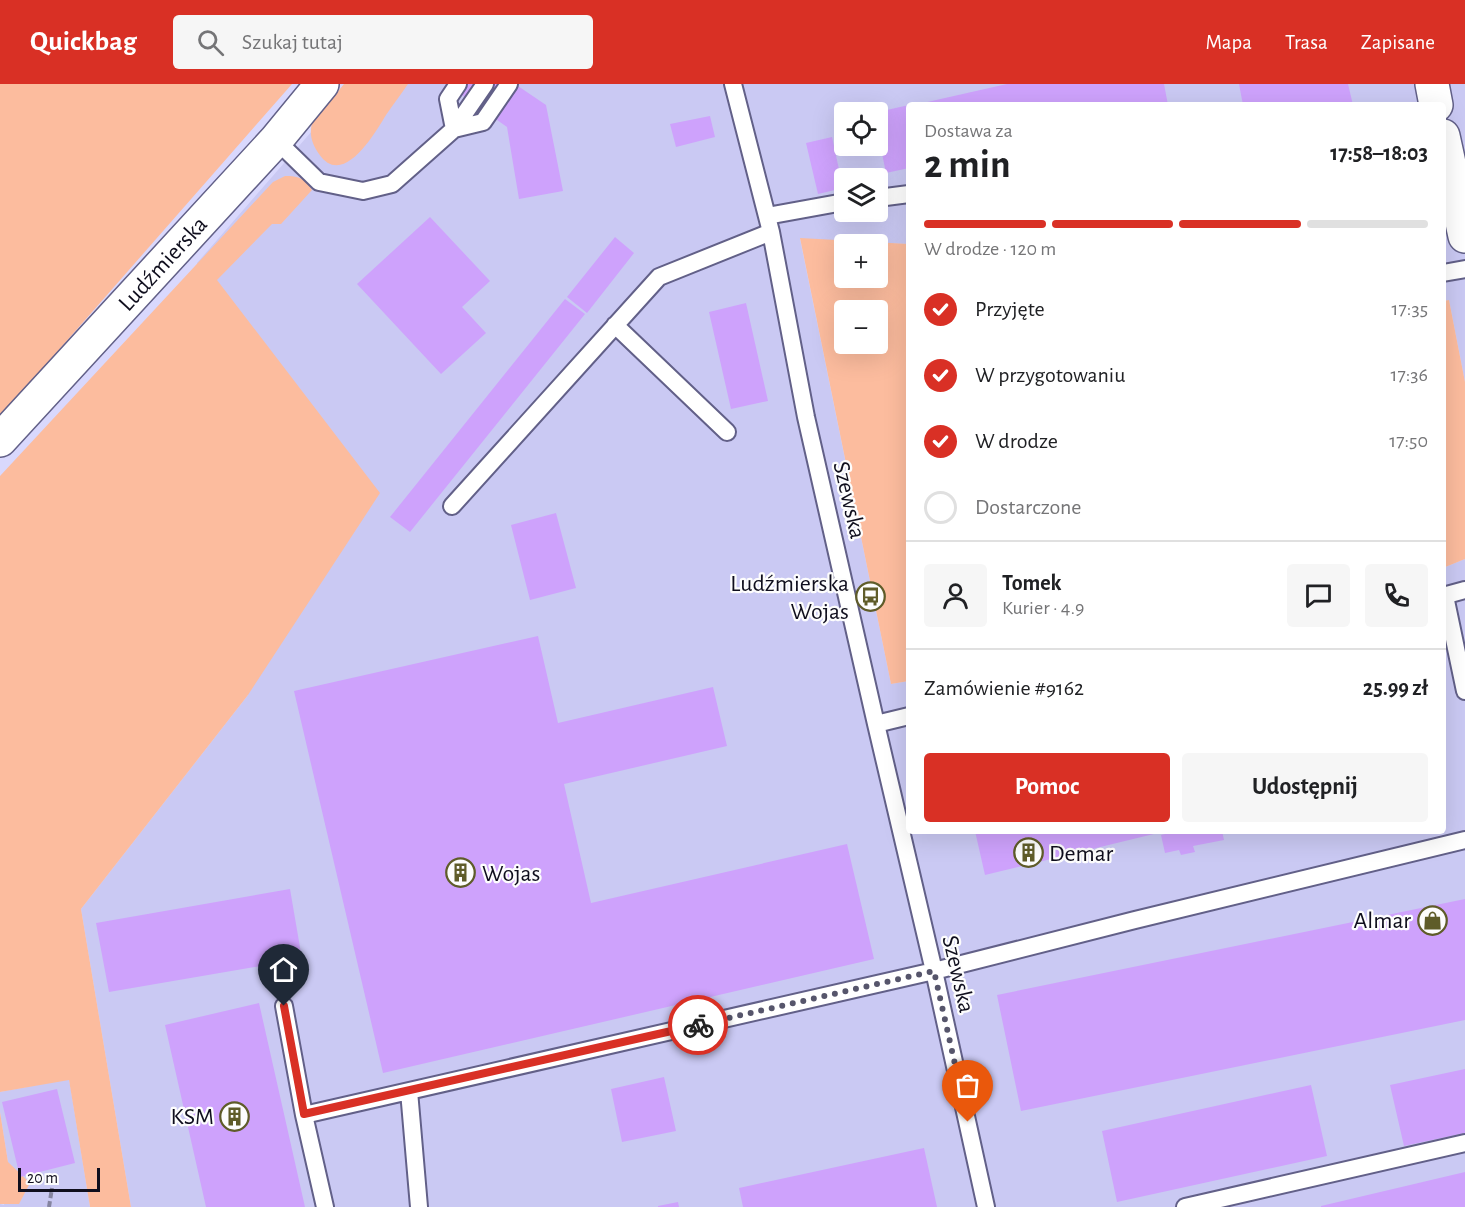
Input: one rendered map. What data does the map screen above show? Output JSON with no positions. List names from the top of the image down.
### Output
{
  "streets": {
    "main road": ["Ludźmierska"],
    "lane": ["Szewska"]
  },
  "places": {
    "bus stop": ["Ludźmierska Wojas"],
    "building": ["Demar", "Wojas", "KSM"],
    "shop": ["Almar"]
  },
  "scale_bar": "20 m",
  "page": {
    "header": "Quickbag",
    "search": "Szukaj tutaj",
    "nav": ["Mapa", "Trasa", "Zapisane"],
    "map_buttons": ["+", "−"],
    "heading": ["2 min", "Dostawa za", "17:58–18:03"],
    "panel": [
      "Tomek",
      "Kurier · 4.9",
      "Zamówienie #9162",
      "25.99 zł"
    ],
    "bar": "W drodze · 120 m",
    "list": [
      ["Przyjęte", "17:35"],
      ["W przygotowaniu", "17:36"],
      ["W drodze", "17:50"],
      "Dostarczone"
    ],
    "buttons": ["Pomoc", "Udostępnij"],
    "scale": "20 m"
  }
}
